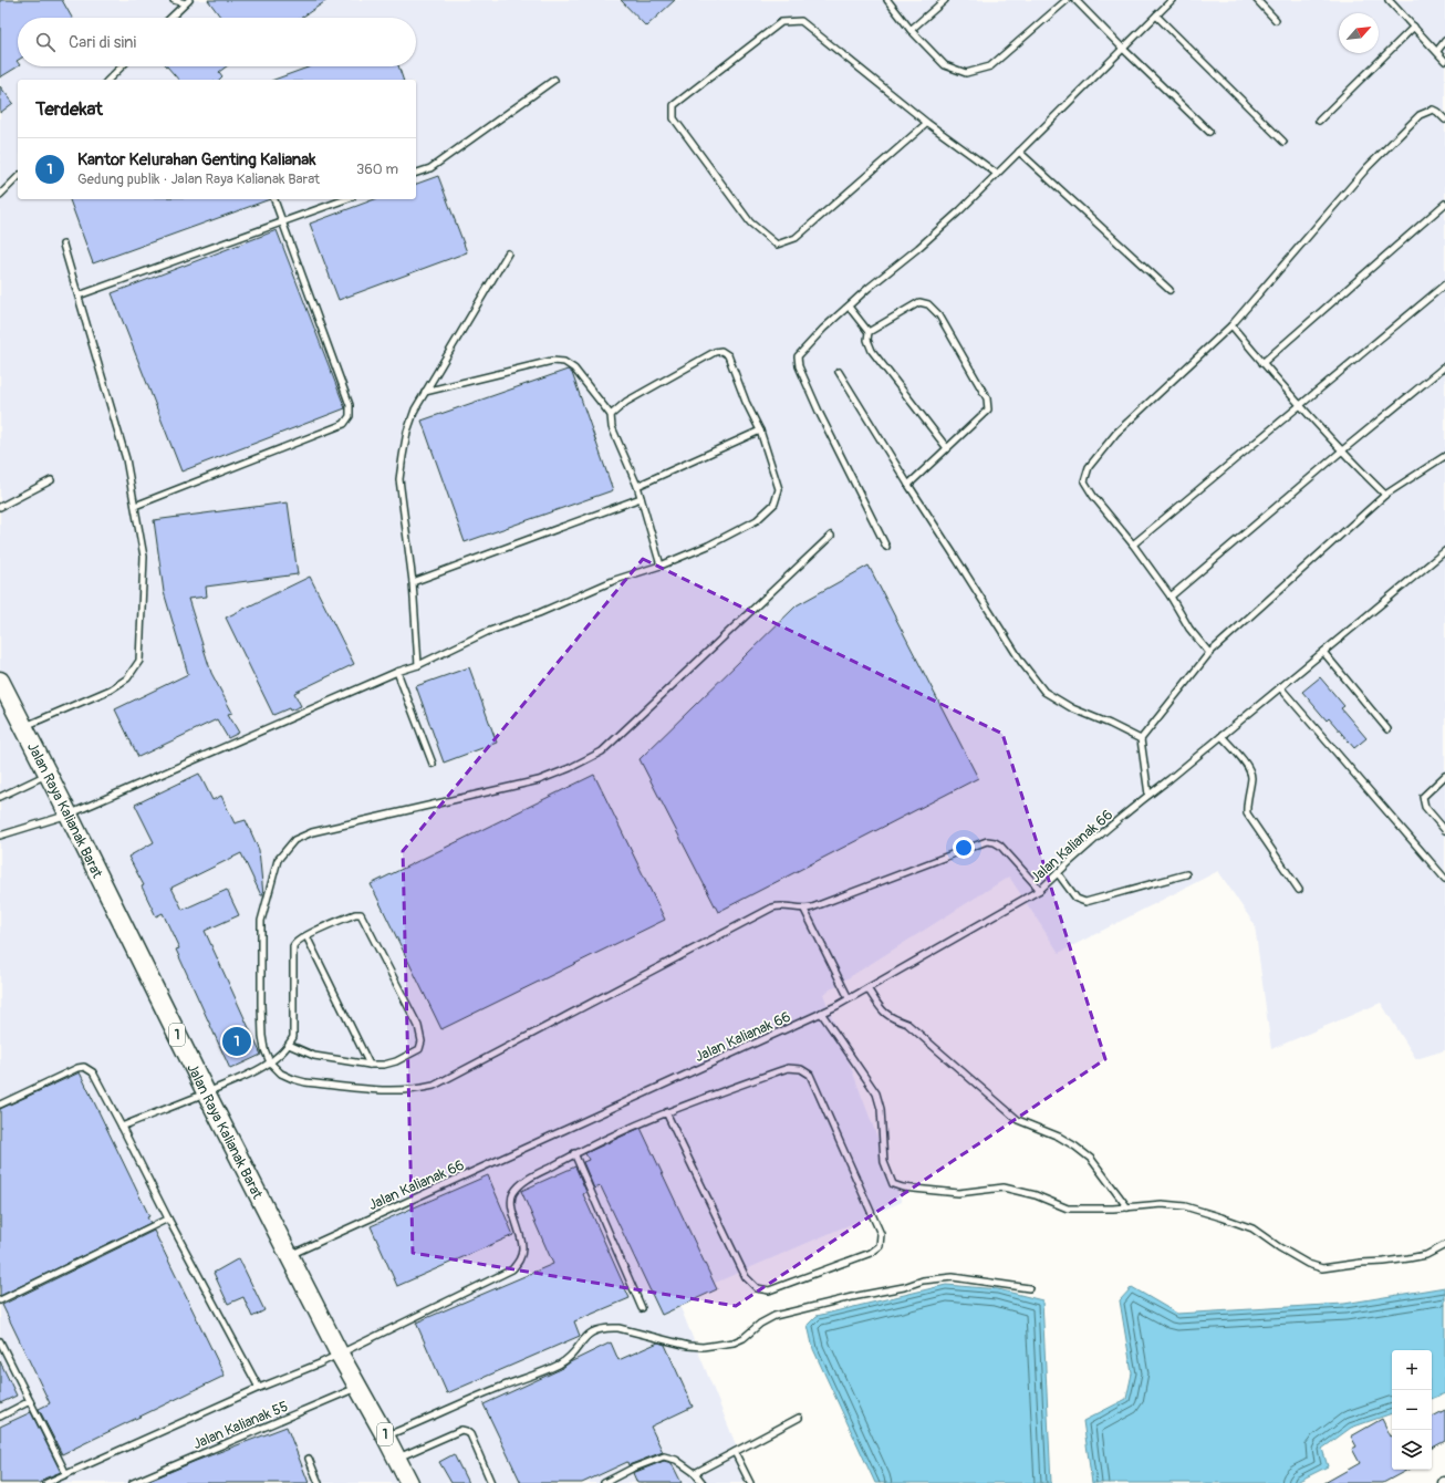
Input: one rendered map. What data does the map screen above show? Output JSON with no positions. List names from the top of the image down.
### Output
{
  "streets": {
    "highway": ["Jalan Raya Kalianak Barat", "1"],
    "lane": ["Jalan Kalianak 66", "Jalan Kalianak 55"]
  },
  "crossings": [
    ["Jalan Raya Kalianak Barat", "Jalan Kalianak 66"],
    ["Jalan Raya Kalianak Barat", "Jalan Kalianak 55"]
  ],
  "north": "top right",
  "page": {
    "search": "Cari di sini",
    "heading": "Terdekat",
    "list": [
      {
        "mark": "1",
        "name": "Kantor Kelurahan Genting Kalianak",
        "note": "Gedung publik · Jalan Raya Kalianak Barat",
        "value": "360 m"
      }
    ],
    "pins": "1",
    "map_buttons": ["+", "−"]
  }
}
